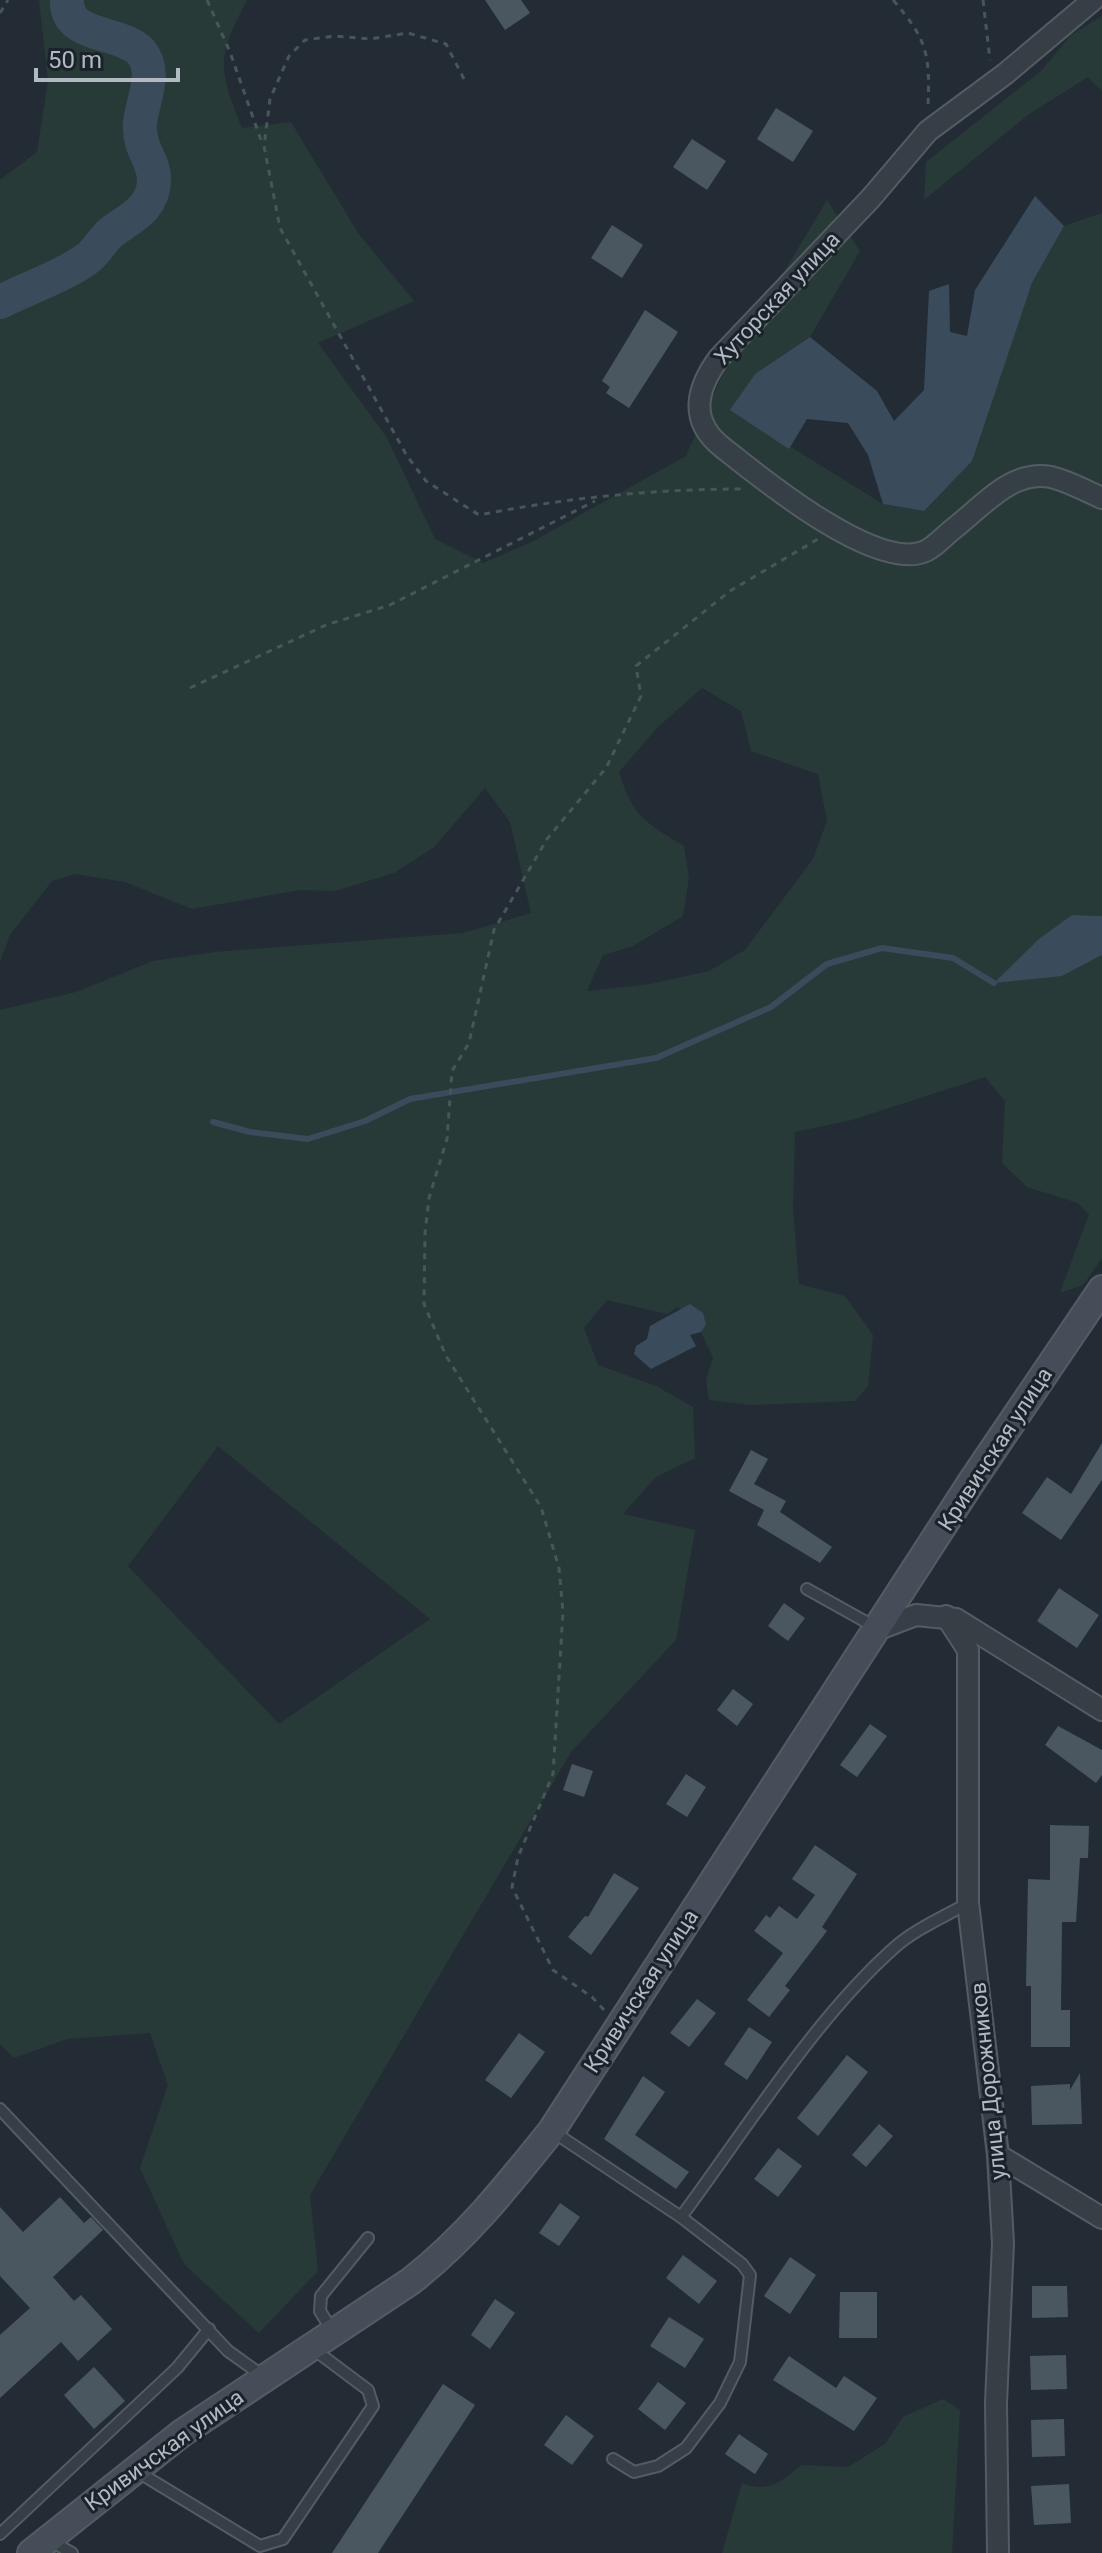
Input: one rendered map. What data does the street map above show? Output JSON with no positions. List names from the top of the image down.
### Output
{
  "streets": {
    "street": ["Хуторская улица", "Кривичская улица", "улица Дорожников"]
  },
  "scale_bar": "50 m"
}
